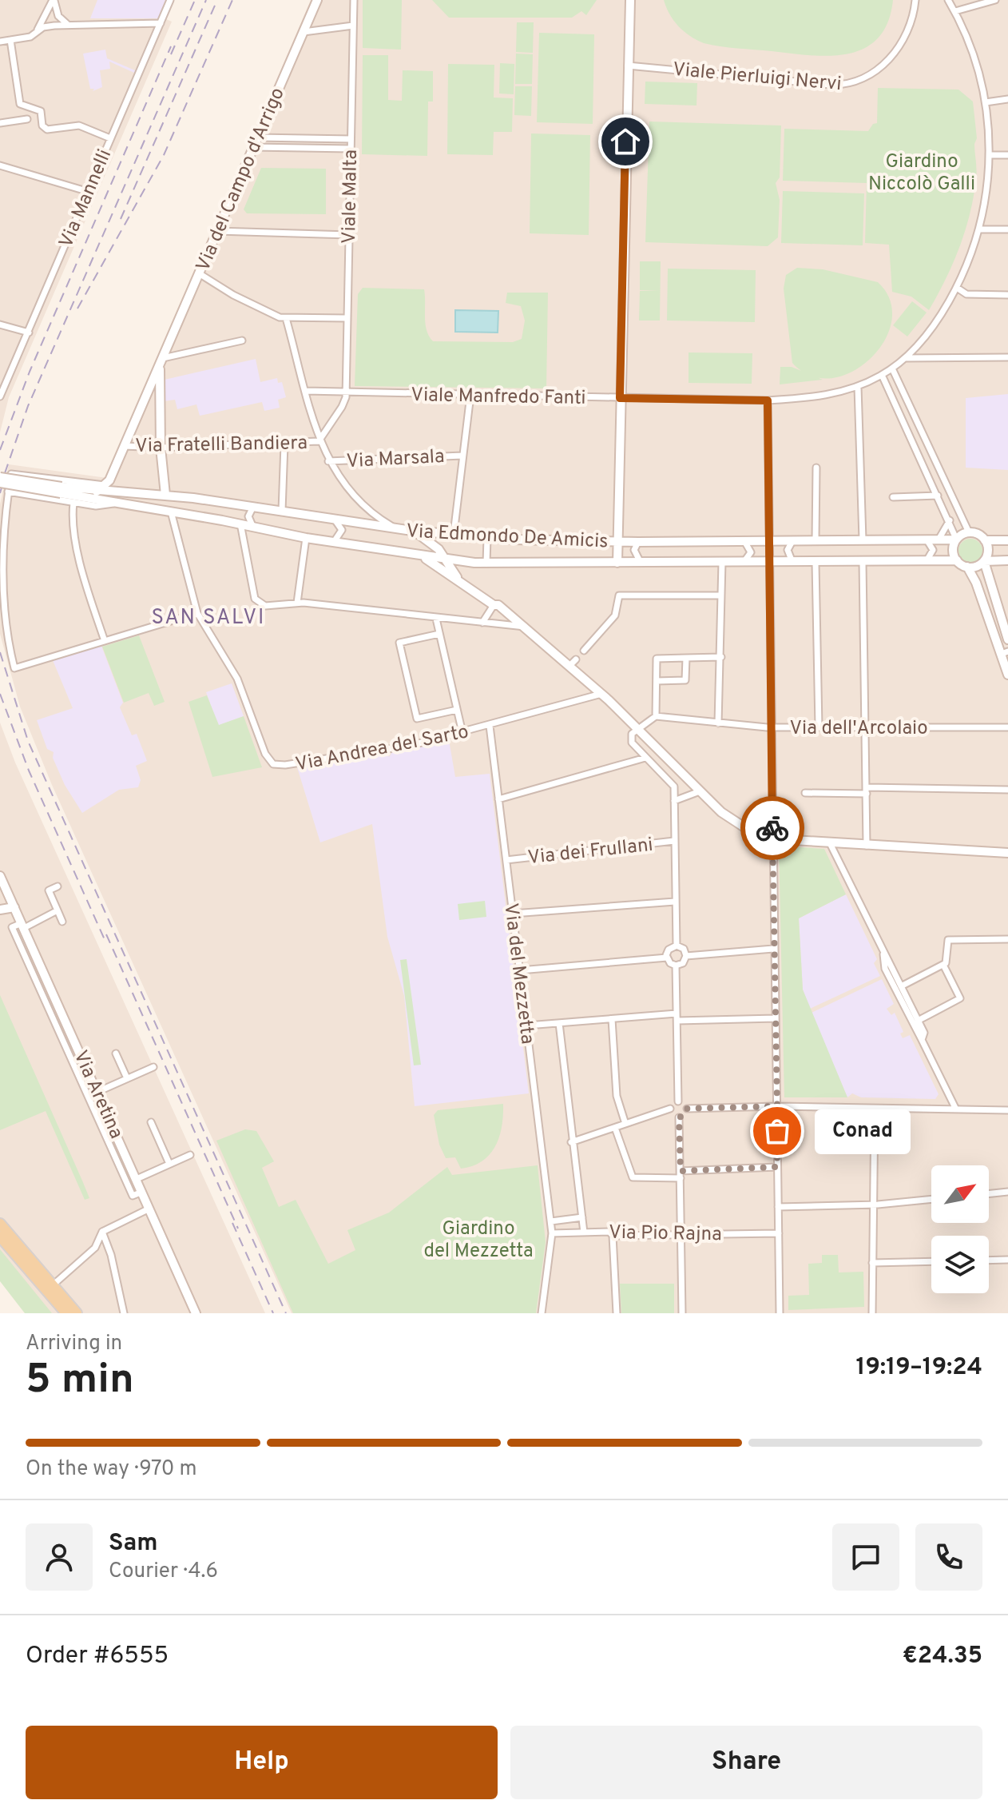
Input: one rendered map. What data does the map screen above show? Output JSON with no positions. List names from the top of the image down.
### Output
{
  "streets": {
    "street": [
      "Viale Pierluigi Nervi",
      "Via del Campo d'Arrigo",
      "Viale Malta",
      "Via Mannelli",
      "Viale Manfredo Fanti",
      "Via Fratelli Bandiera",
      "Via Marsala",
      "Via Edmondo De Amicis",
      "Via dell'Arcolaio",
      "Via Andrea del Sarto",
      "Via dei Frullani",
      "Via del Mezzetta",
      "Via Aretina",
      "Via Pio Rajna"
    ]
  },
  "crossings": [
    ["Via del Campo d'Arrigo", "Via Fratelli Bandiera"],
    ["Via del Campo d'Arrigo", "Via Edmondo De Amicis"],
    ["Viale Malta", "Viale Manfredo Fanti"],
    ["Via Andrea del Sarto", "Via del Mezzetta"],
    ["Via dei Frullani", "Via del Mezzetta"],
    ["Via del Mezzetta", "Via Pio Rajna"]
  ],
  "districts": ["SAN SALVI"],
  "parks": ["Giardino Niccolò Galli", "Giardino del Mezzetta"],
  "places": ["Conad"],
  "north": "top right",
  "page": {
    "bubble": "Conad",
    "heading": ["5 min", "Arriving in", "19:19–19:24"],
    "panel": [
      "Sam",
      "Courier · 4.6",
      "Order #6555",
      "€24.35"
    ],
    "bar": "On the way · 970 m",
    "buttons": ["Help", "Share"]
  }
}
